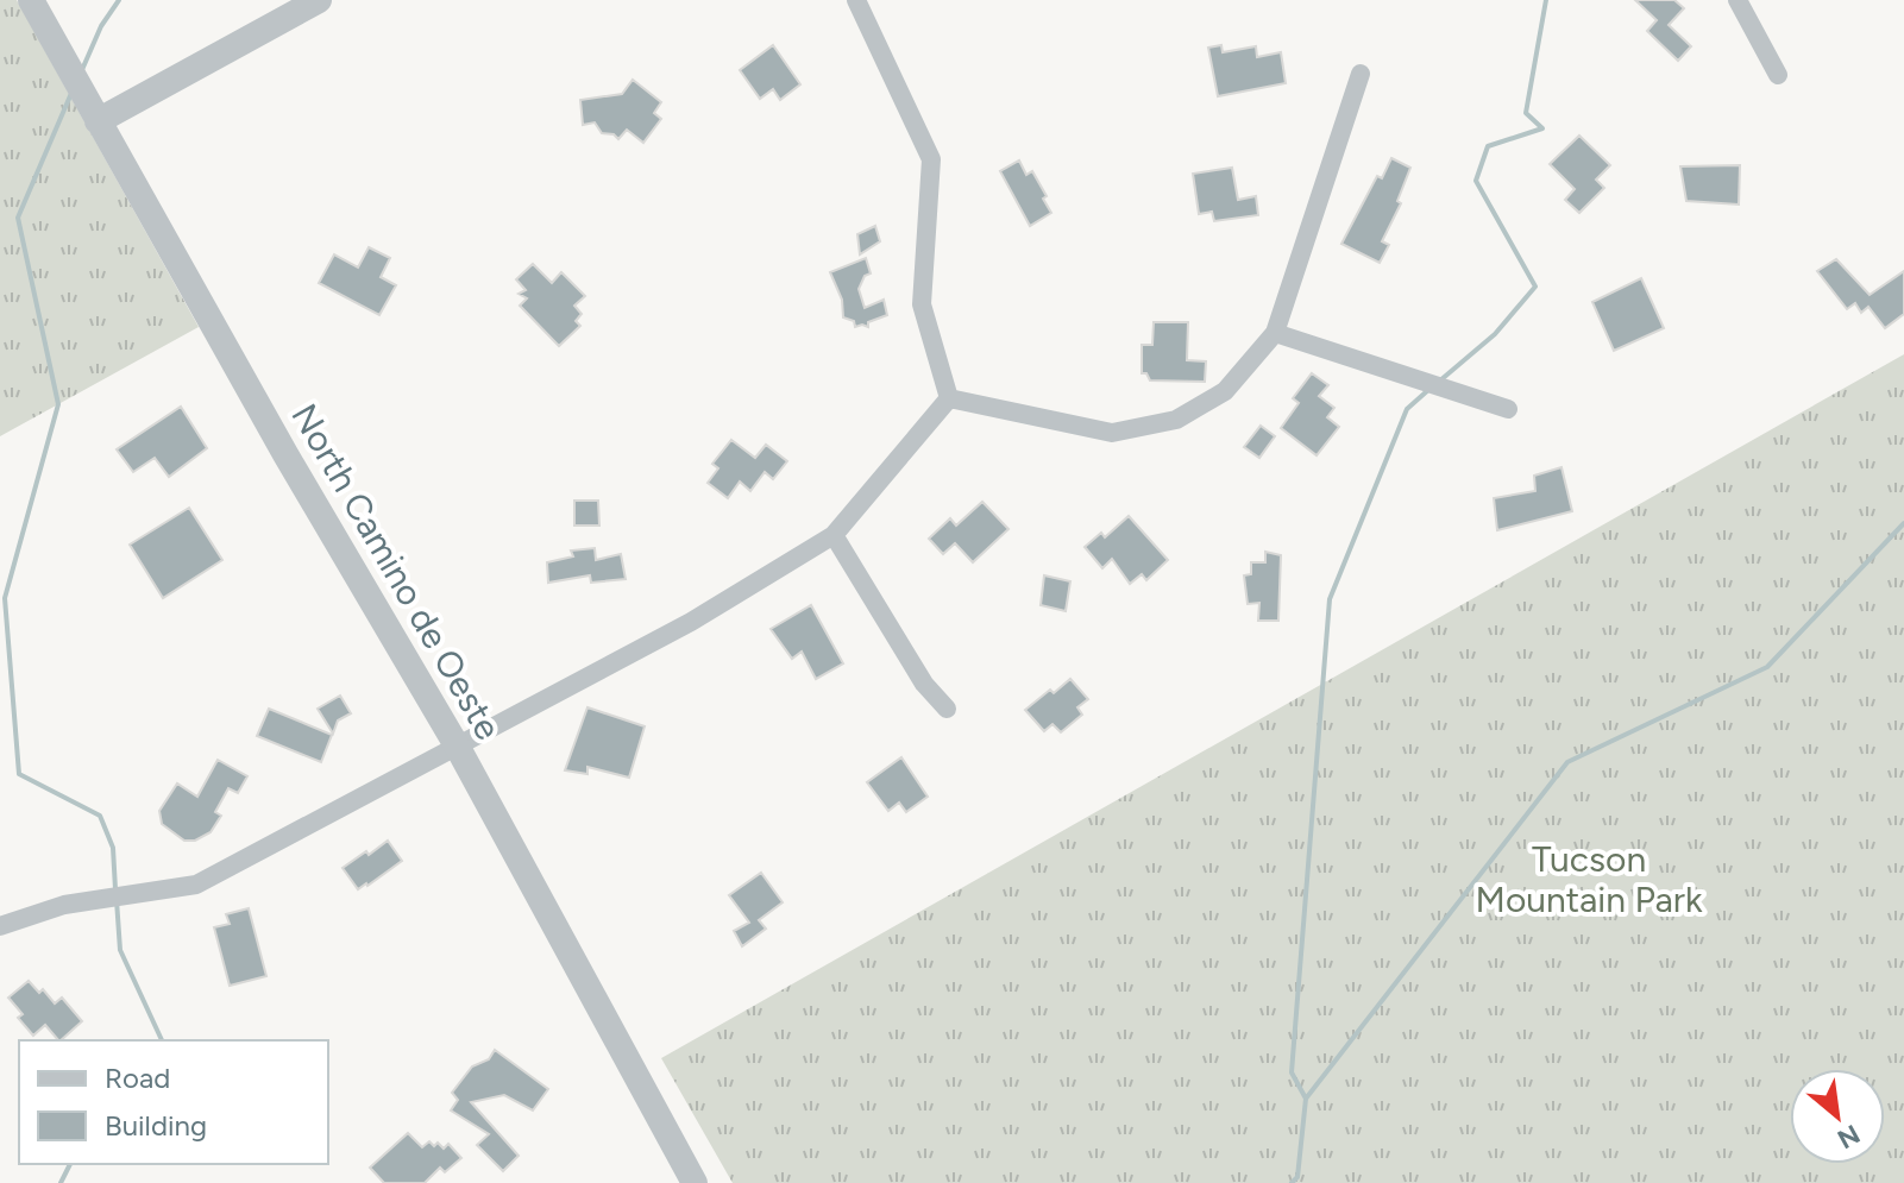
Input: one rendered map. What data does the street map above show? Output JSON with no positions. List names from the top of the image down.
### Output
{
  "streets": {
    "street": ["North Camino de Oeste"]
  },
  "parks": ["Tucson Mountain Park"],
  "legend": ["Road", "Building"],
  "north": "bottom right"
}
